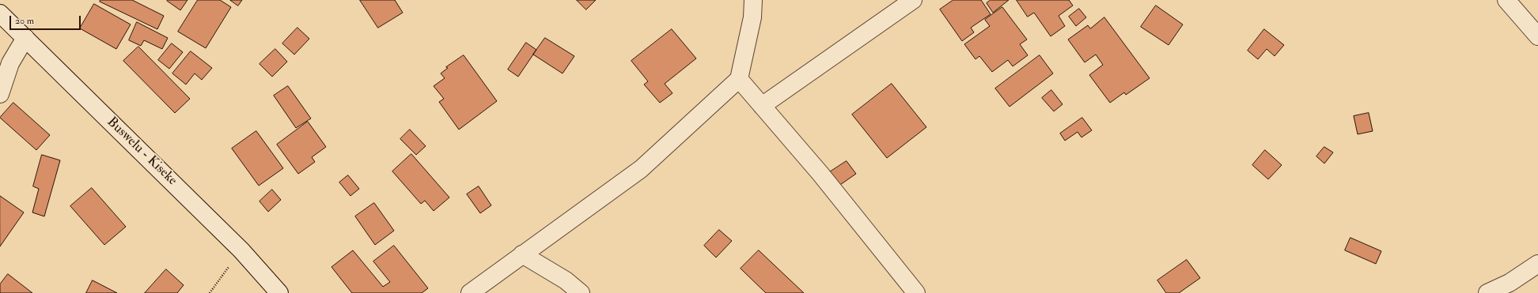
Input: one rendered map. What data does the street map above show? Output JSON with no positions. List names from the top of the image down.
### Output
{
  "streets": {
    "street": ["Buswelu - Kiseke"]
  },
  "scale_bar": "20 m"
}
